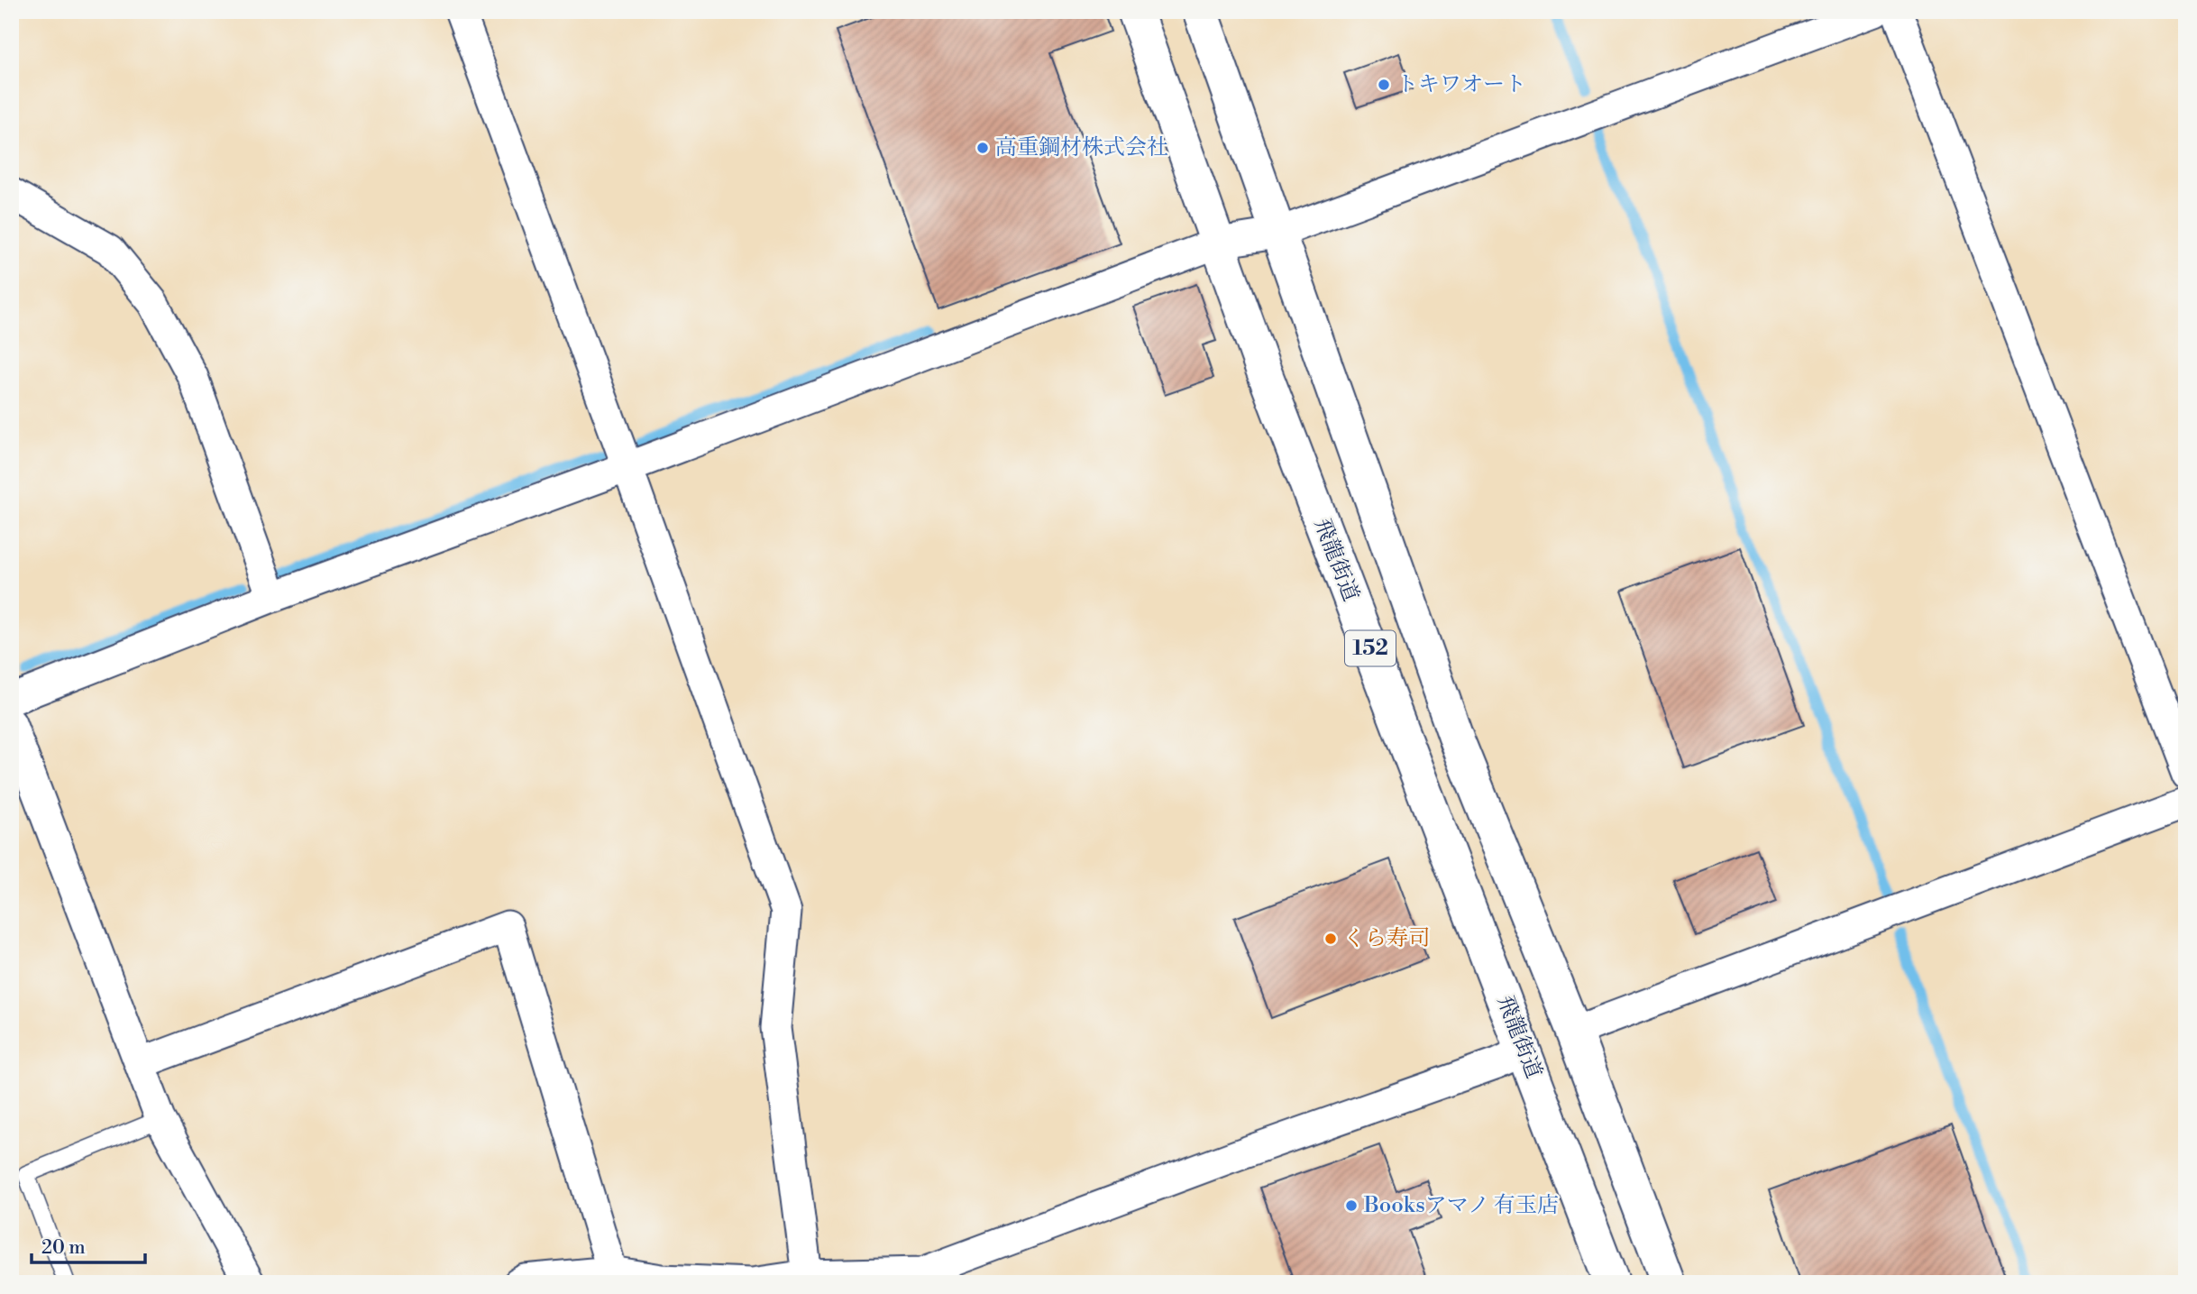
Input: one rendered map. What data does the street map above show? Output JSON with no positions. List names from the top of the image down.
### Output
{
  "streets": {
    "highway": ["飛龍街道", "152"]
  },
  "places": [
    "トキワオート",
    "高重鋼材株式会社",
    "くら寿司",
    "Booksアマノ 有玉店"
  ],
  "scale_bar": "20 m"
}
